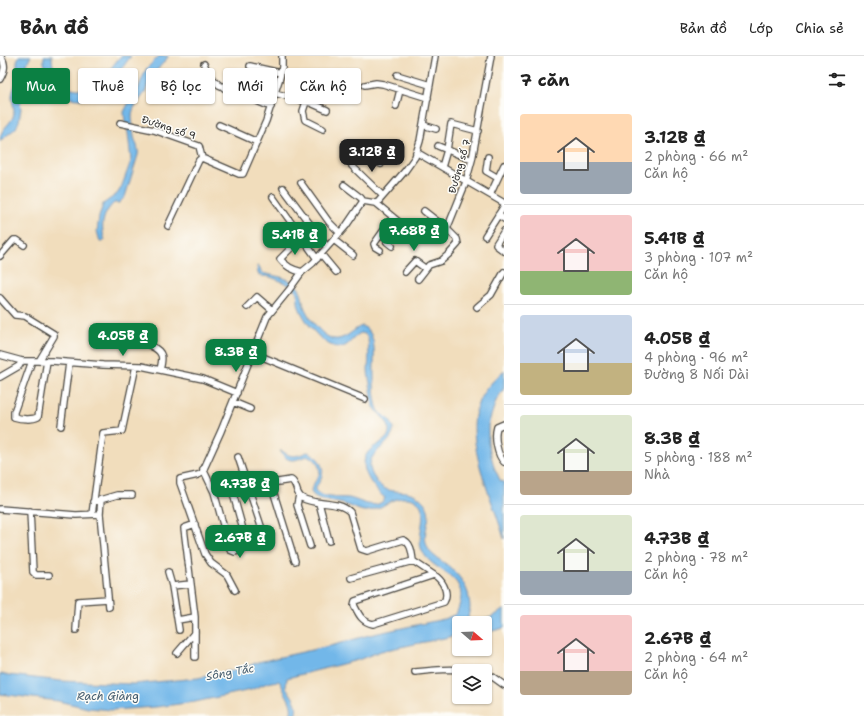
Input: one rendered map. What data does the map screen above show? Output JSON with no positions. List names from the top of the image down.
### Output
{
  "streets": {
    "street": ["Đường số 9", "Đường số 7"]
  },
  "water": ["Sông Tắc", "Rạch Giàng"],
  "north": "right",
  "page": {
    "header": "Bản đồ",
    "nav": ["Bản đồ", "Lớp", "Chia sẻ"],
    "heading": "7 căn",
    "chip": [
      "Mua",
      "Thuê",
      "Bộ lọc",
      "Mới",
      "Căn hộ"
    ],
    "list": [
      {
        "name": "3.12B ₫",
        "note": "2 phòng · 66 m² · Căn hộ"
      },
      {
        "name": "5.41B ₫",
        "note": "3 phòng · 107 m² · Căn hộ"
      },
      {
        "name": "4.05B ₫",
        "note": "4 phòng · 96 m² · Đường 8 Nối Dài"
      },
      {
        "name": "8.3B ₫",
        "note": "5 phòng · 188 m² · Nhà"
      },
      {
        "name": "4.73B ₫",
        "note": "2 phòng · 78 m² · Căn hộ"
      },
      {
        "name": "2.67B ₫",
        "note": "2 phòng · 64 m² · Căn hộ"
      }
    ],
    "price": [
      "3.12B ₫",
      "7.68B ₫",
      "5.41B ₫",
      "4.05B ₫",
      "8.3B ₫",
      "4.73B ₫",
      "2.67B ₫"
    ]
  }
}
